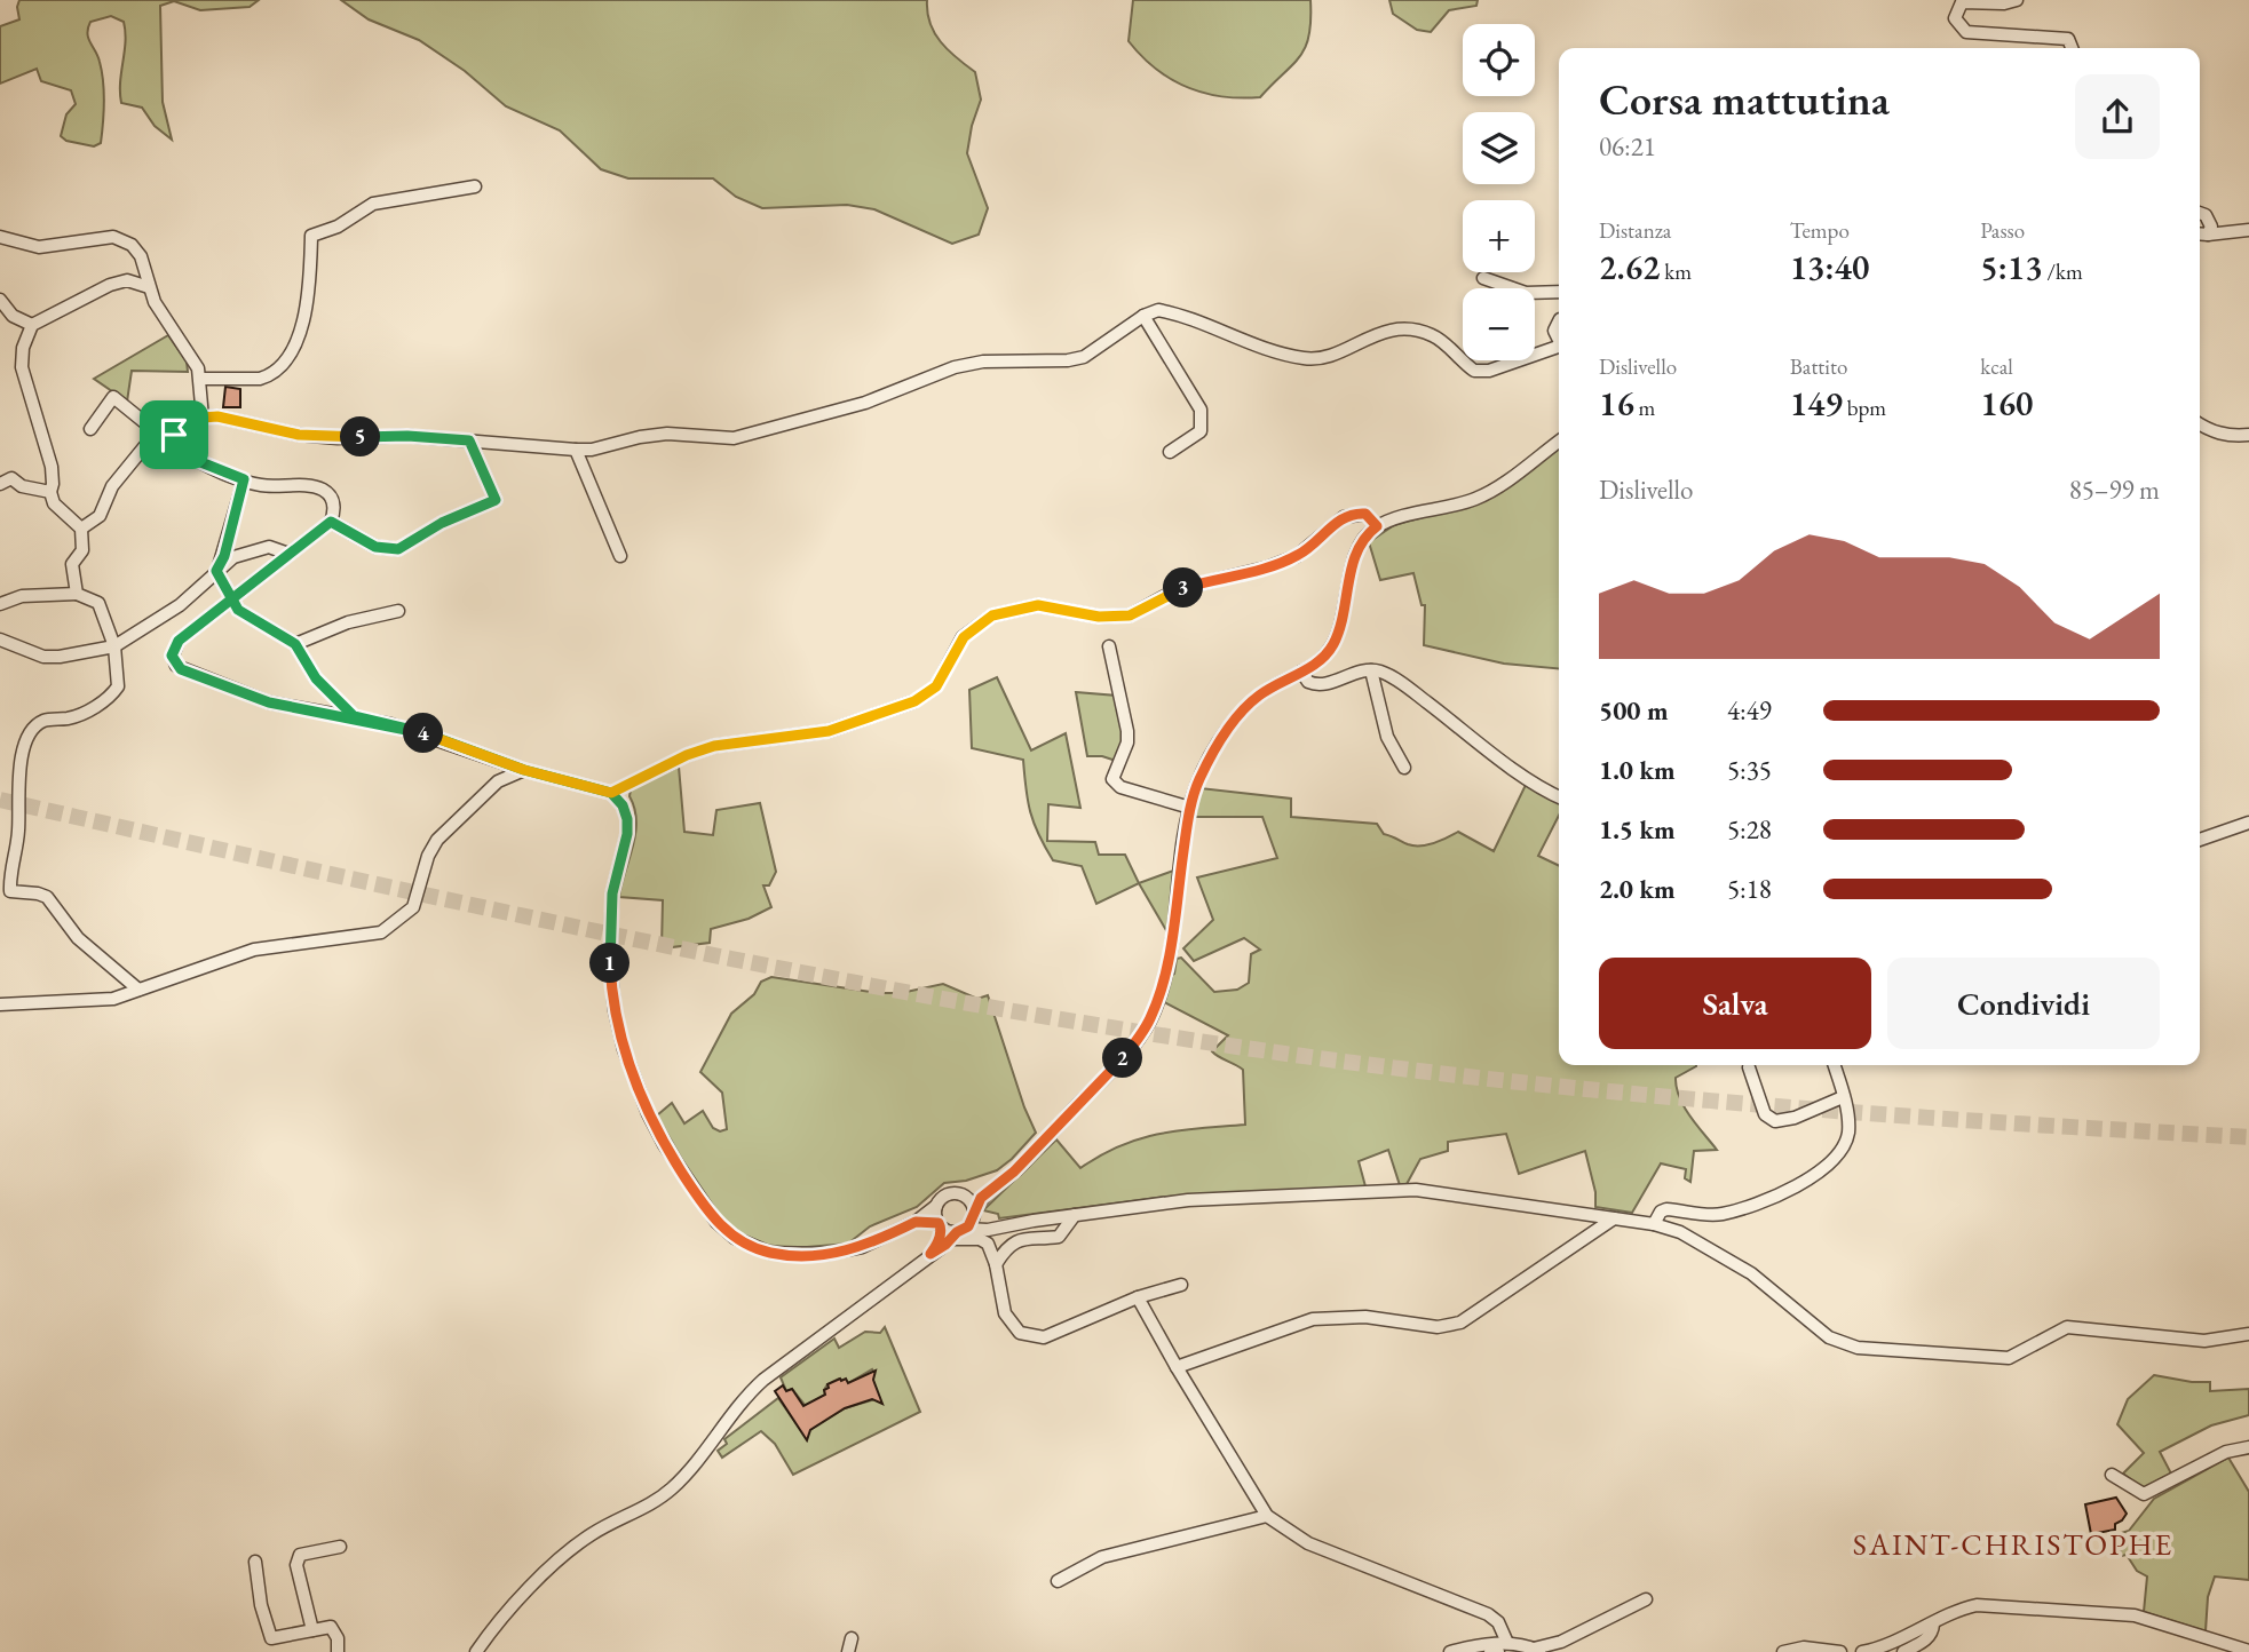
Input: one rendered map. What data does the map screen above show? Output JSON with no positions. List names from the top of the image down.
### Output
{
  "districts": ["SAINT-CHRISTOPHE"],
  "page": {
    "map_buttons": ["+", "−"],
    "heading": ["Corsa mattutina", "06:21"],
    "stats": [
      ["Distanza", "2.62 km"],
      ["Tempo", "13:40"],
      ["Passo", "5:13 /km"],
      ["Dislivello", "16 m"],
      ["Battito", "149 bpm"],
      ["kcal", "160"]
    ],
    "pins": [
      "5",
      "3",
      "4",
      "1",
      "2"
    ],
    "chart": ["Dislivello", "85–99 m"],
    "list": [
      {
        "name": "500 m",
        "note": "4:49"
      },
      {
        "name": "1.0 km",
        "note": "5:35"
      },
      {
        "name": "1.5 km",
        "note": "5:28"
      },
      {
        "name": "2.0 km",
        "note": "5:18"
      }
    ],
    "buttons": ["Salva", "Condividi"]
  }
}
